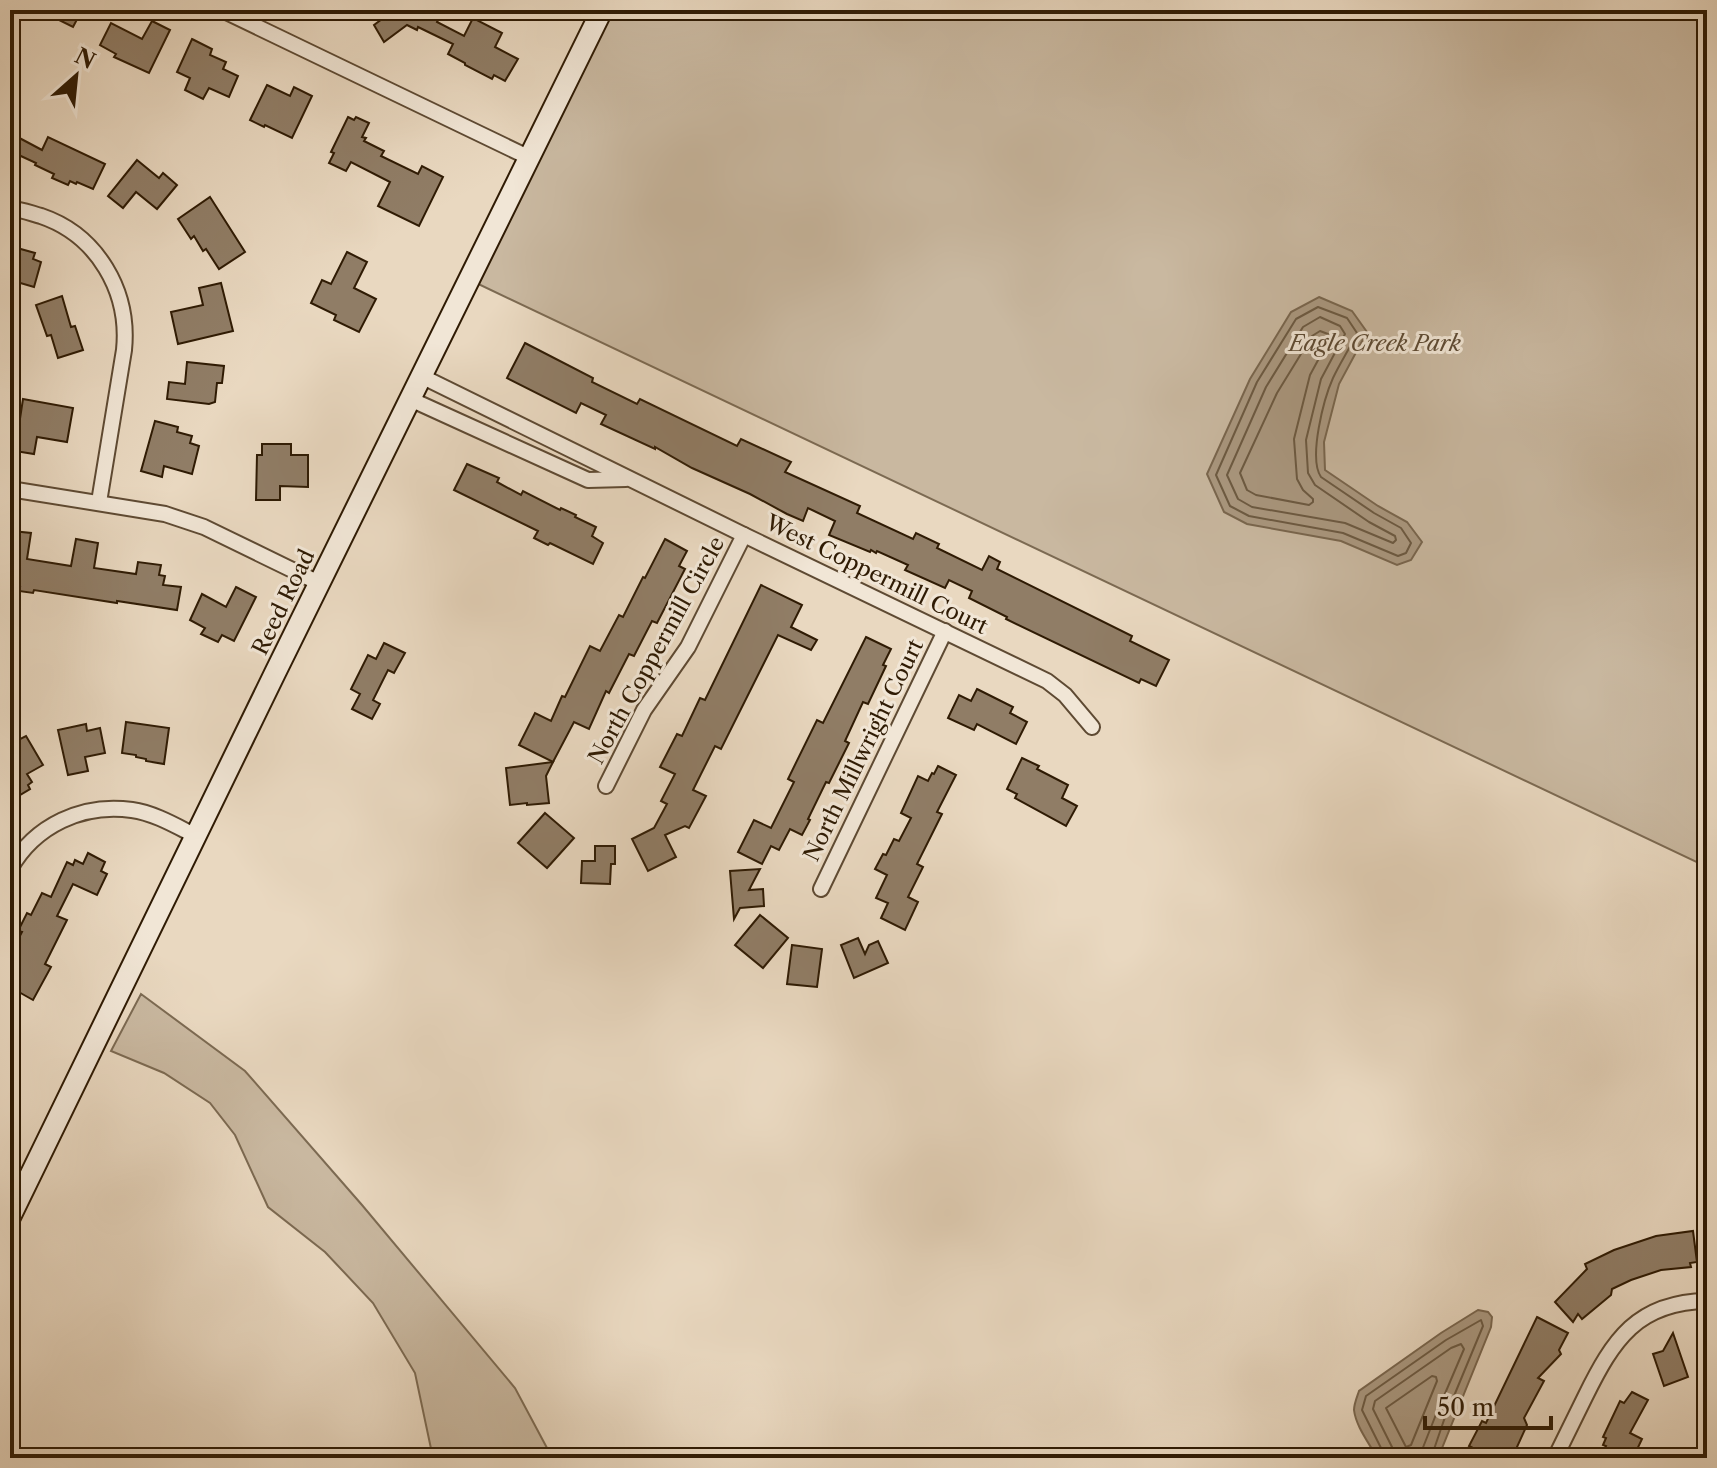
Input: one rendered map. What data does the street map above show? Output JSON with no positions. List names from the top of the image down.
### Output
{
  "streets": {
    "main road": ["Reed Road"],
    "street": ["West Coppermill Court", "North Coppermill Circle", "North Millwright Court"]
  },
  "crossings": [
    ["West Coppermill Court", "Reed Road"],
    ["West Coppermill Court", "North Coppermill Circle"],
    ["West Coppermill Court", "North Millwright Court"]
  ],
  "parks": ["Eagle Creek Park"],
  "scale_bar": "50 m",
  "north": "top right"
}
